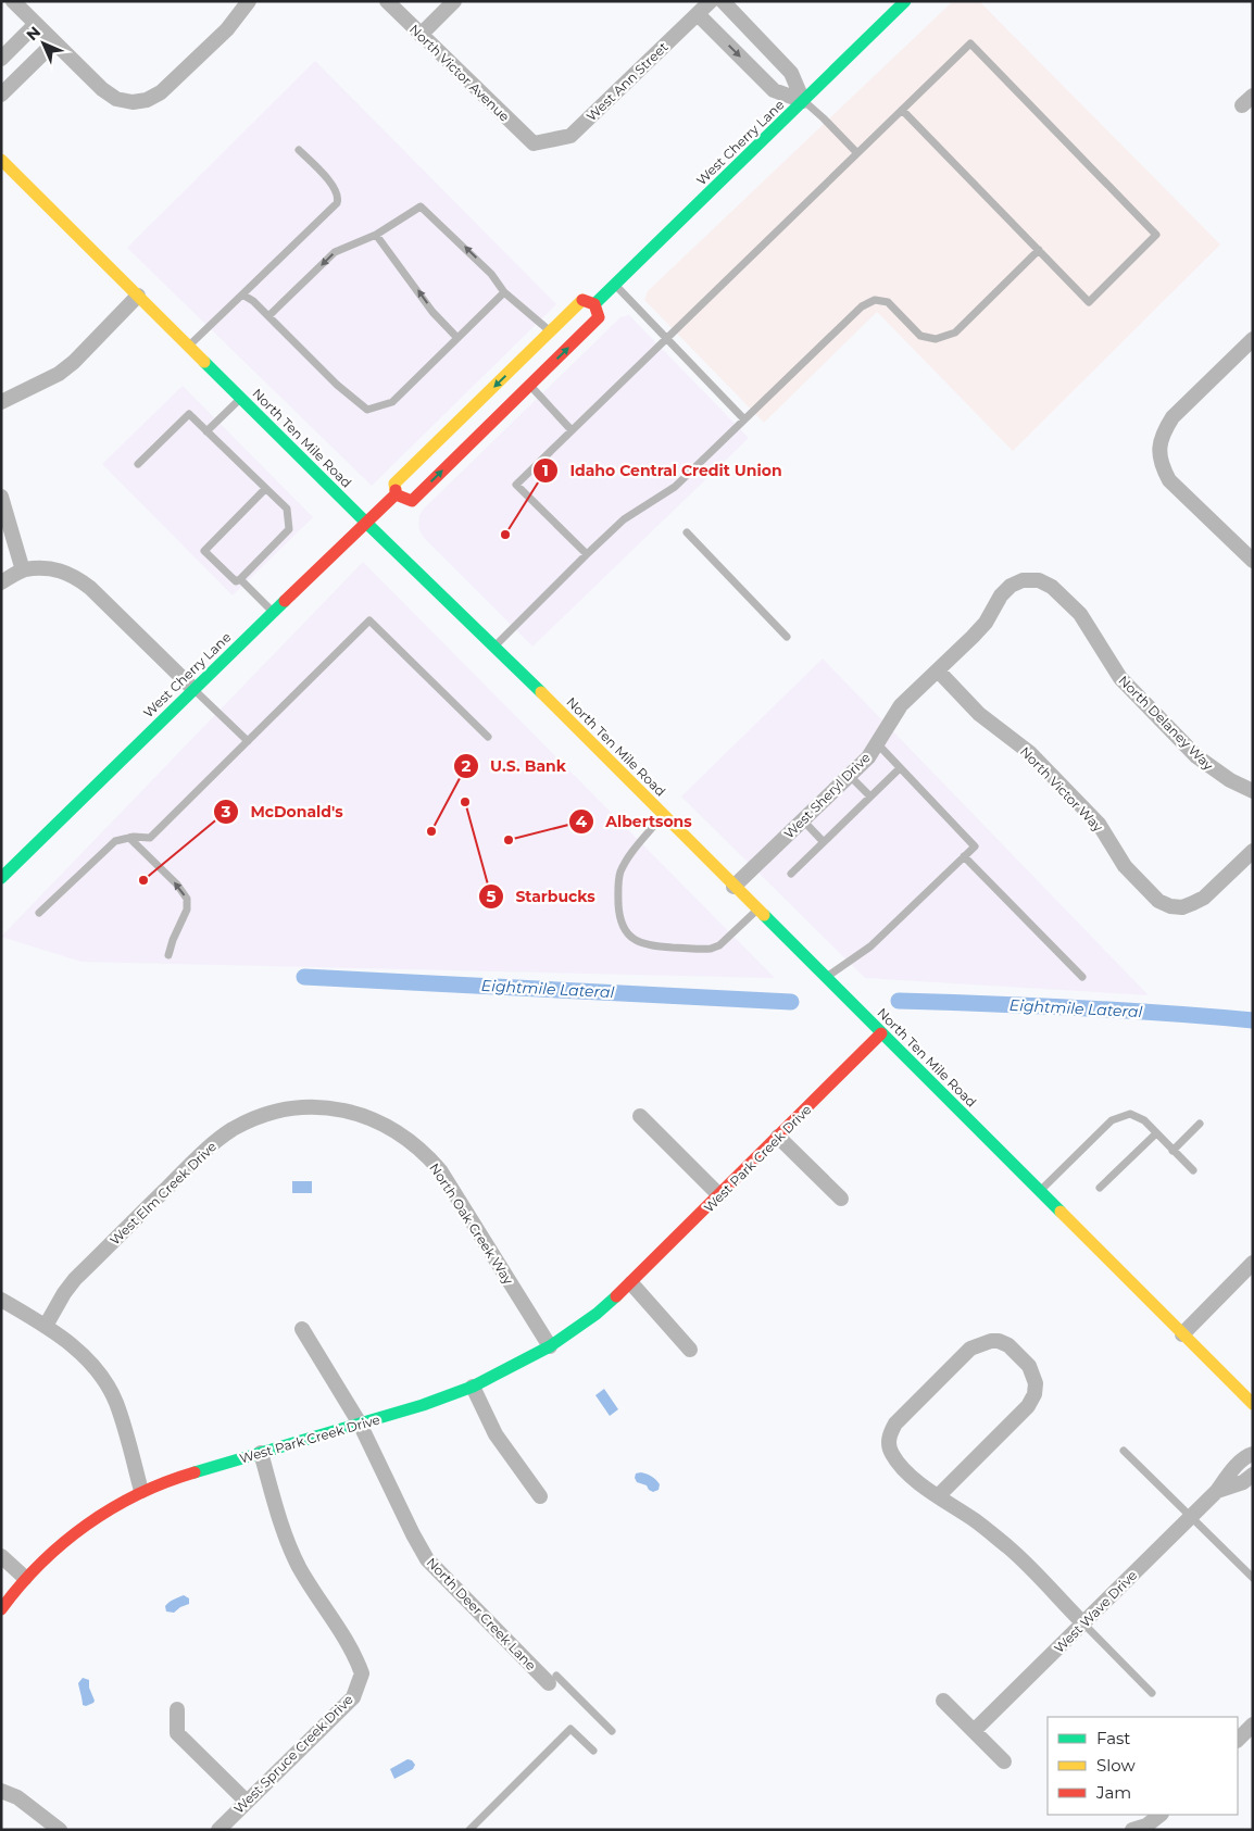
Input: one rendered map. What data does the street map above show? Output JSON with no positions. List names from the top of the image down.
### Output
{
  "streets": {
    "main road": ["West Cherry Lane", "North Ten Mile Road", "West Park Creek Drive"],
    "street": [
      "North Victor Avenue",
      "West Ann Street",
      "North Delaney Way",
      "North Victor Way",
      "West Sheryl Drive",
      "West Elm Creek Drive",
      "North Oak Creek Way",
      "West Wave Drive",
      "North Deer Creek Lane",
      "West Spruce Creek Drive"
    ]
  },
  "crossings": [
    ["North Victor Avenue", "West Ann Street"],
    ["West Cherry Lane", "North Ten Mile Road"],
    ["North Ten Mile Road", "West Sheryl Drive"],
    ["North Ten Mile Road", "West Park Creek Drive"],
    ["North Delaney Way", "West Sheryl Drive"],
    ["North Victor Way", "West Sheryl Drive"],
    ["West Park Creek Drive", "North Oak Creek Way"],
    ["West Park Creek Drive", "North Deer Creek Lane"],
    ["West Park Creek Drive", "West Spruce Creek Drive"],
    ["West Elm Creek Drive", "North Oak Creek Way"]
  ],
  "water": ["Eightmile Lateral"],
  "places": [
    "Idaho Central Credit Union",
    "Starbucks",
    "U.S. Bank",
    "Albertsons",
    "McDonald's"
  ],
  "legend": ["Fast", "Slow", "Jam"],
  "north": "top left"
}
